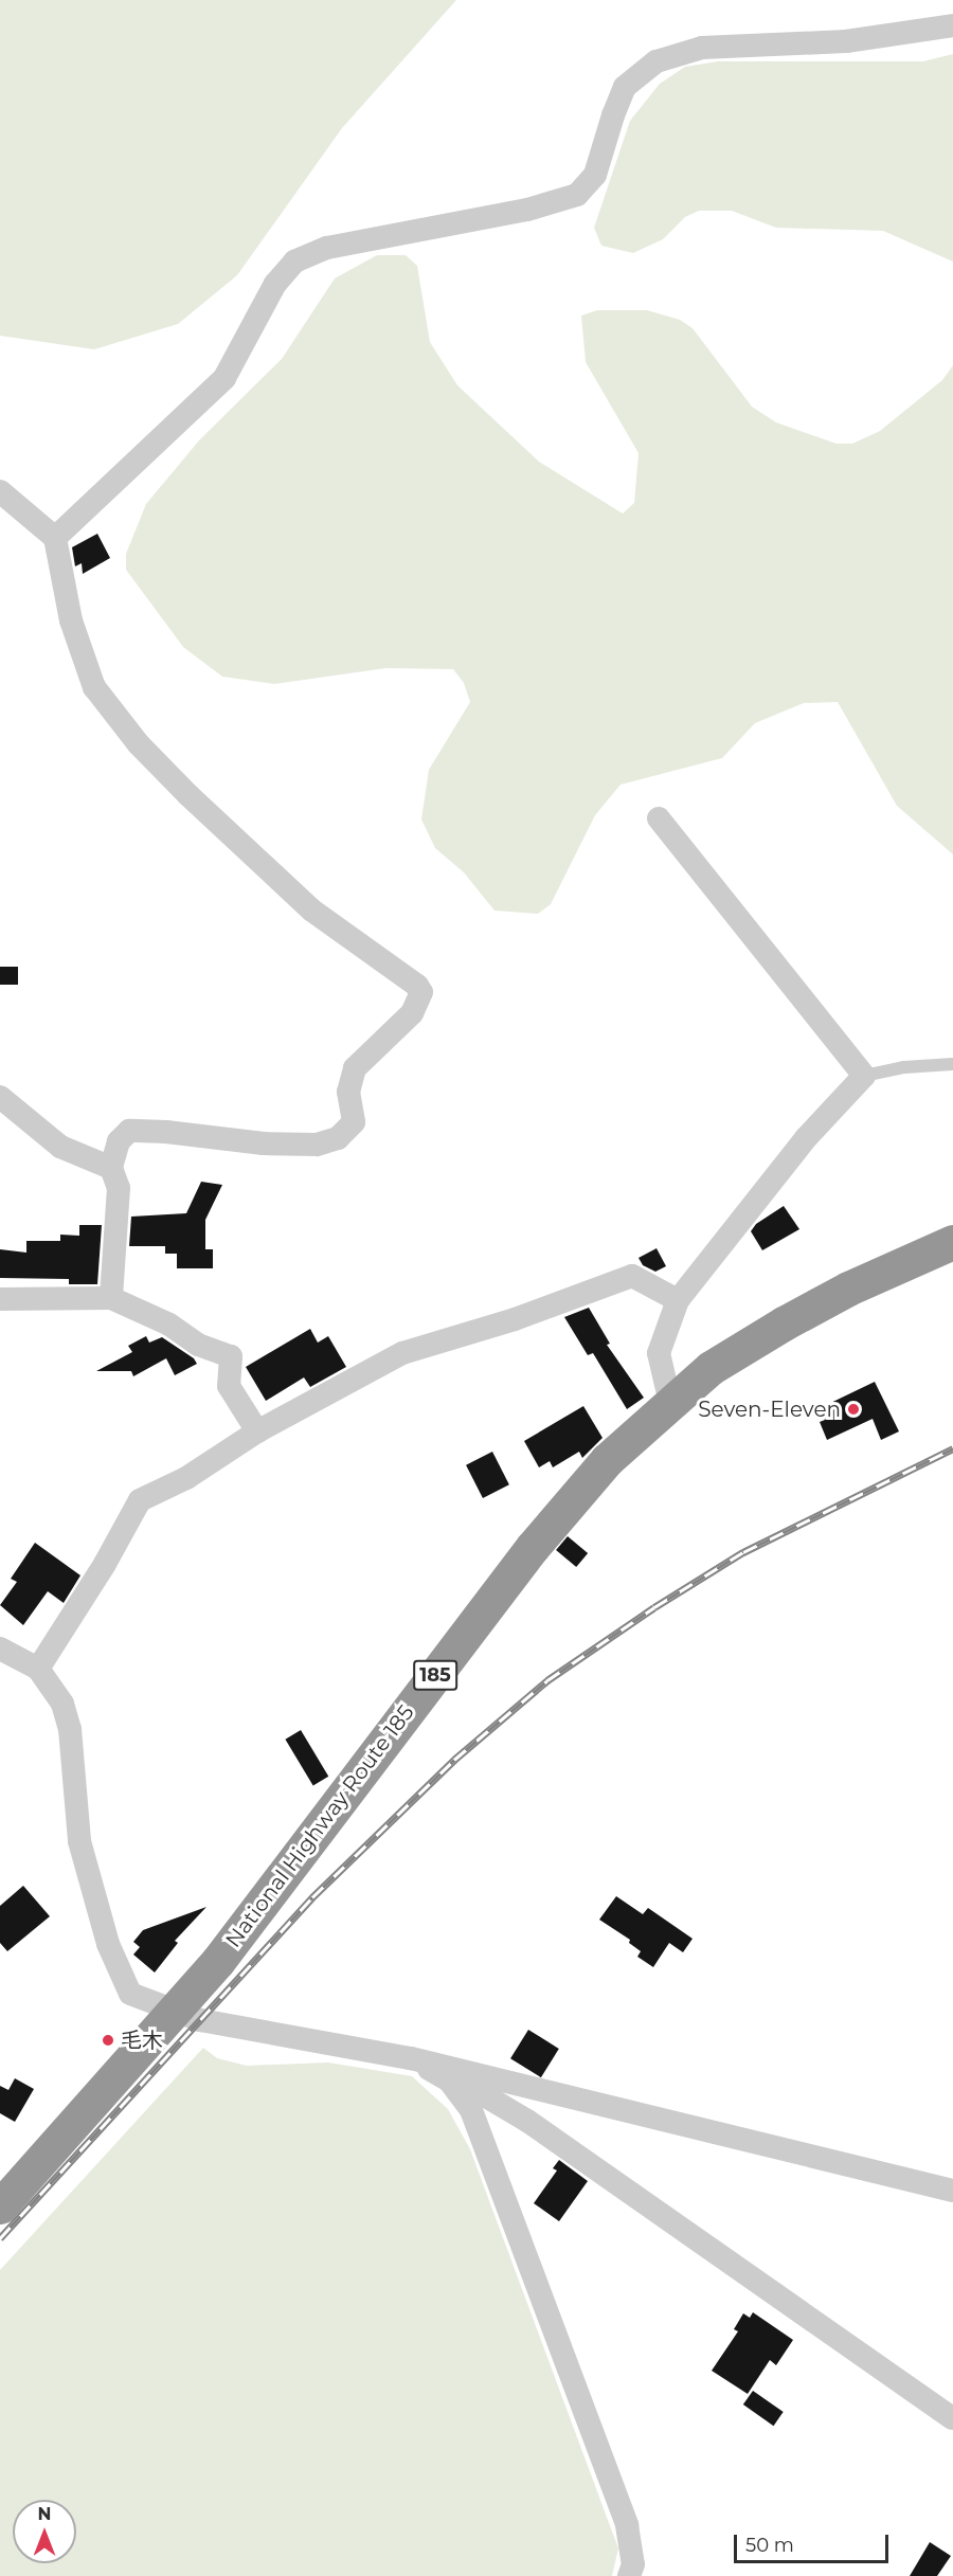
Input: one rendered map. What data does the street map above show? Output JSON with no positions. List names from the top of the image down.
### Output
{
  "streets": {
    "highway": ["185", "National Highway Route 185"]
  },
  "places": ["Seven-Eleven", "毛木"],
  "scale_bar": "50 m",
  "north": "top"
}
